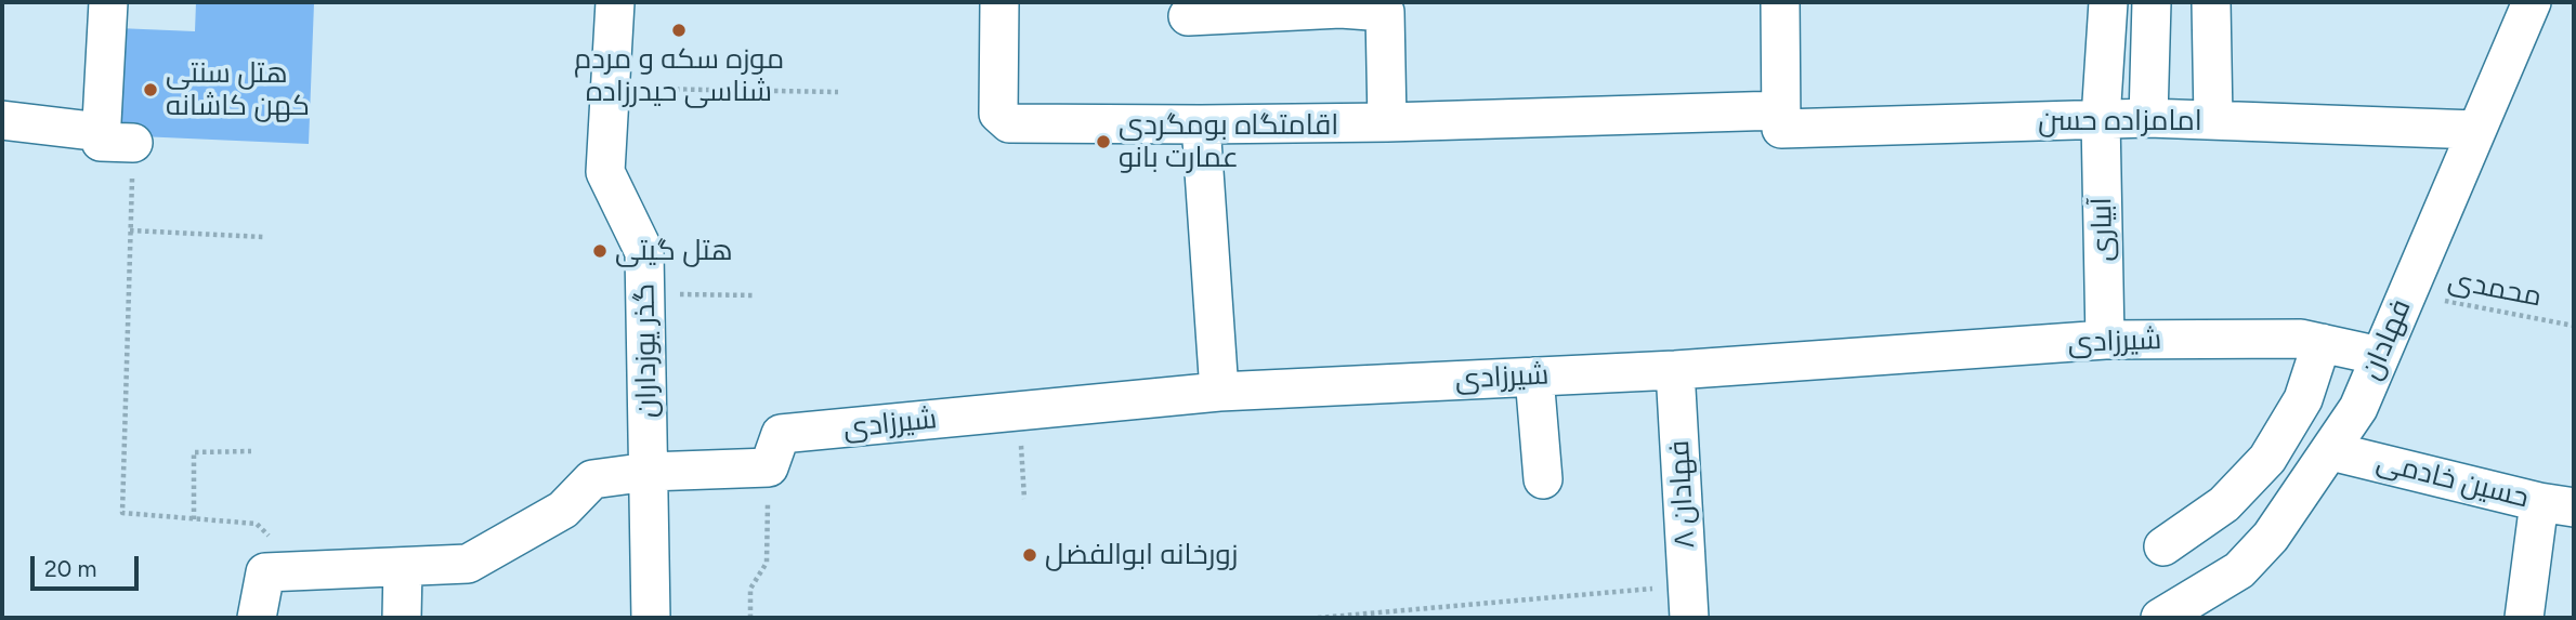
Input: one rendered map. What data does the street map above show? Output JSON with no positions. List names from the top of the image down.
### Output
{
  "streets": {
    "street": [
      "امامزاده حسن",
      "آبیاری",
      "فهادان",
      "شیرزادی",
      "گذر يوزداران",
      "حسین خادمی",
      "فهادان ۸"
    ],
    "path": ["محمدی"]
  },
  "crossings": [
    ["امامزاده حسن", "آبیاری"],
    ["امامزاده حسن", "فهادان"],
    ["آبیاری", "شیرزادی"],
    ["محمدی", "فهادان"],
    ["فهادان", "شیرزادی"],
    ["فهادان", "حسین خادمی"],
    ["شیرزادی", "فهادان ۸"]
  ],
  "places": [
    "موزه سکه و مردم شناسی حیدرزاده",
    "هتل سنتی کهن کاشانه",
    "اقامتگاه بومگردی عمارت بانو",
    "هتل گیتی",
    "زورخانه ابوالفضل"
  ],
  "scale_bar": "20 m"
}
